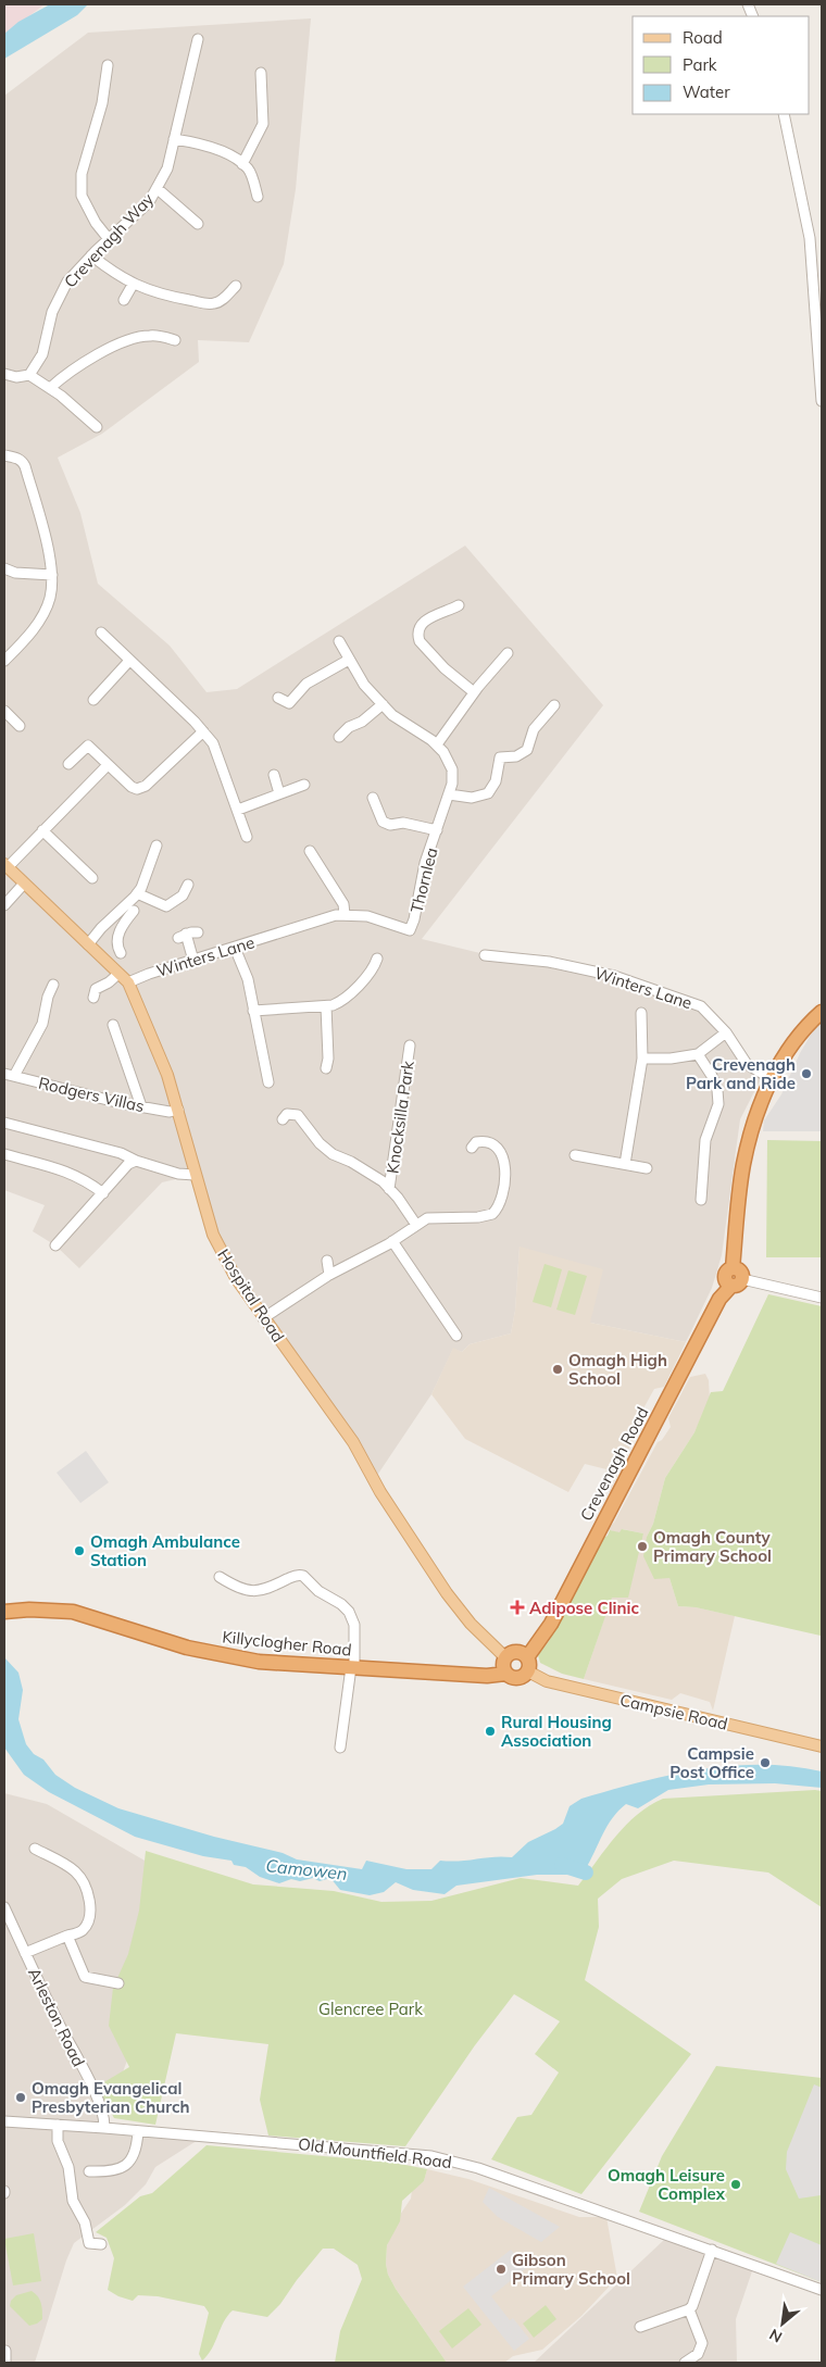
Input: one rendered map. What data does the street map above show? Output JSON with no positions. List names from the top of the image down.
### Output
{
  "streets": {
    "highway": ["Crevenagh Road", "Killyclogher Road"],
    "main road": ["Hospital Road", "Campsie Road"],
    "street": [
      "Crevenagh Way",
      "Thornlea",
      "Winters Lane",
      "Rodgers Villas",
      "Knocksilla Park",
      "Arleston Road",
      "Old Mountfield Road"
    ]
  },
  "crossings": [
    ["Thornlea", "Winters Lane"],
    ["Winters Lane", "Hospital Road"],
    ["Rodgers Villas", "Hospital Road"],
    ["Hospital Road", "Crevenagh Road"],
    ["Hospital Road", "Killyclogher Road"],
    ["Hospital Road", "Campsie Road"],
    ["Crevenagh Road", "Killyclogher Road"],
    ["Crevenagh Road", "Campsie Road"],
    ["Killyclogher Road", "Campsie Road"],
    ["Arleston Road", "Old Mountfield Road"]
  ],
  "water": ["Camowen"],
  "parks": ["Glencree Park"],
  "places": {
    "other": [
      "Crevenagh Park and Ride",
      "Omagh High School",
      "Omagh County Primary School",
      "Omagh Ambulance Station",
      "Rural Housing Association",
      "Campsie Post Office",
      "Omagh Evangelical Presbyterian Church",
      "Omagh Leisure Complex",
      "Gibson Primary School"
    ],
    "health": ["Adipose Clinic"]
  },
  "legend": ["Road", "Park", "Water"],
  "north": "bottom left"
}
